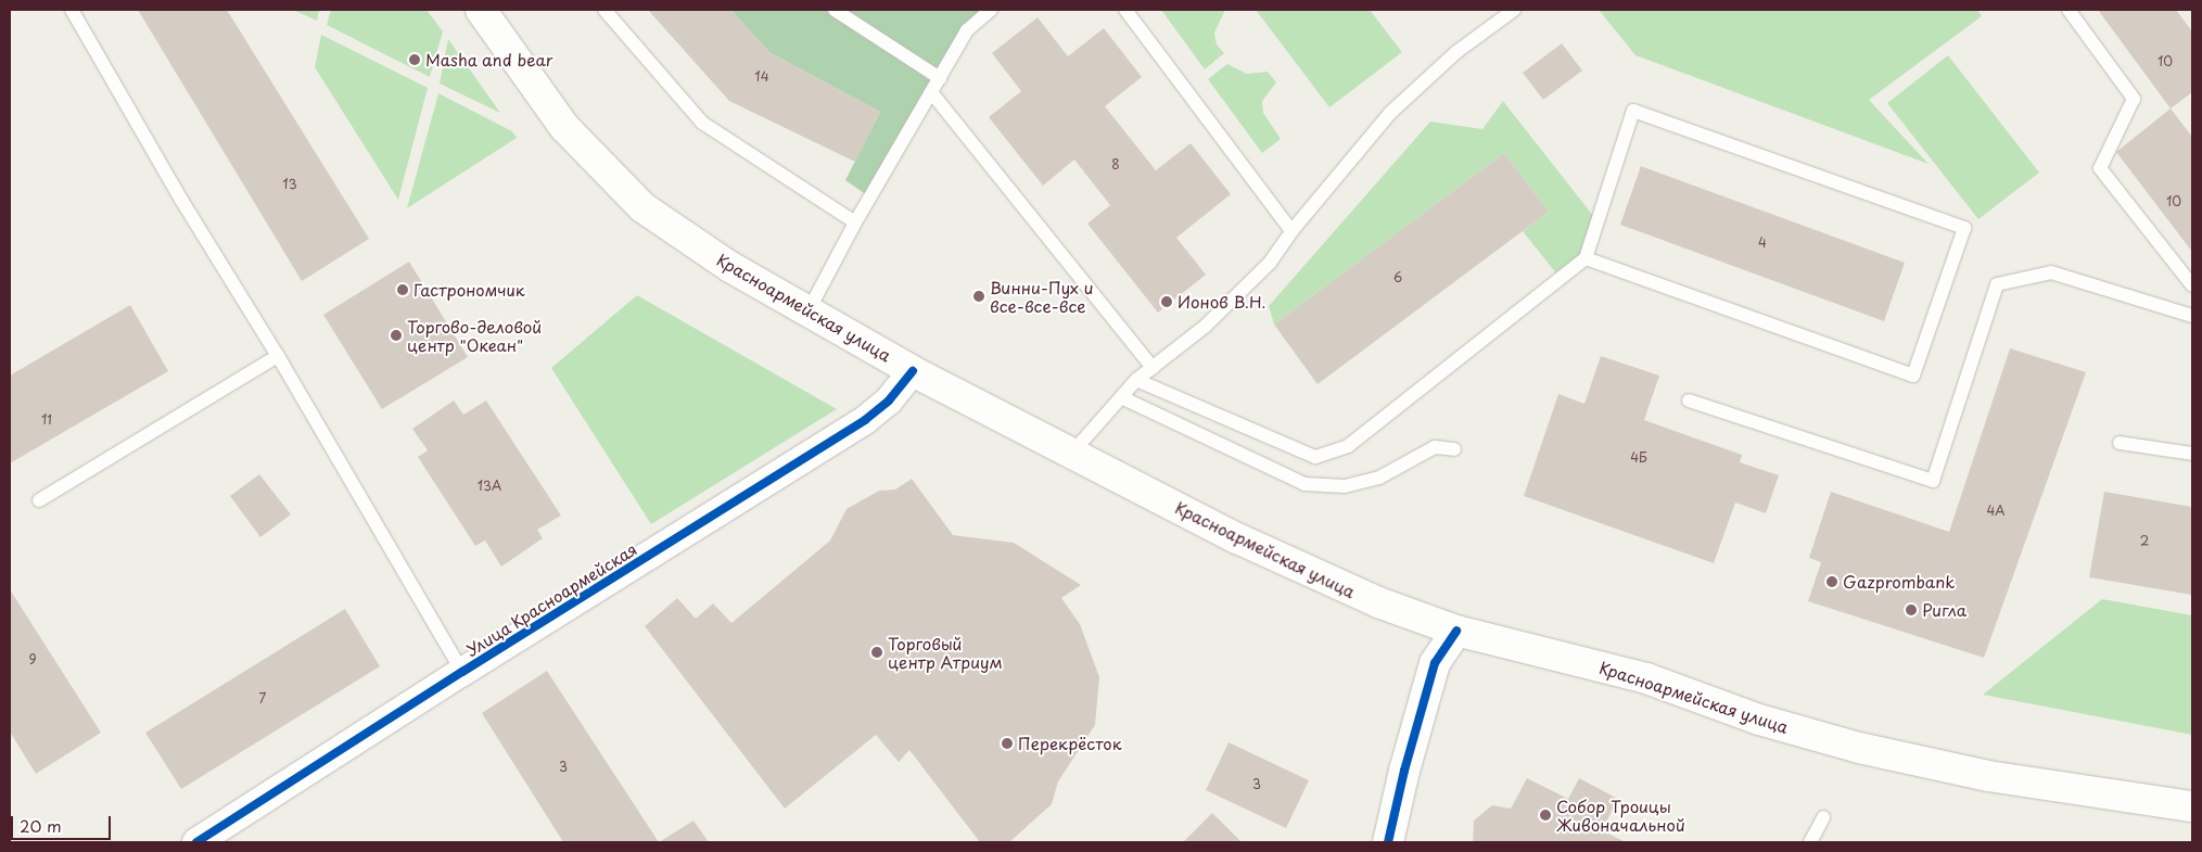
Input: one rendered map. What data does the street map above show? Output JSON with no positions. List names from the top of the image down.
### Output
{
  "streets": {
    "main road": ["Красноармейская улица"],
    "street": ["Улица Красноармейская"]
  },
  "crossings": [
    ["Красноармейская улица", "Улица Красноармейская"]
  ],
  "places": [
    "Masha and bear",
    "Гастрономчик",
    "Винни-Пух и все-все-все",
    "Ионов В.Н.",
    "Торгово-деловой центр \"Океан\"",
    "Gazprombank",
    "Ригла",
    "Торговый центр Атриум",
    "Перекрёсток",
    "Собор Троицы Живоначальной"
  ],
  "house_numbers": [
    "10",
    "14",
    "8",
    "13",
    "10",
    "4",
    "6",
    "11",
    "4Б",
    "13А",
    "4А",
    "2",
    "9",
    "7",
    "3",
    "3"
  ],
  "scale_bar": "20 m"
}
